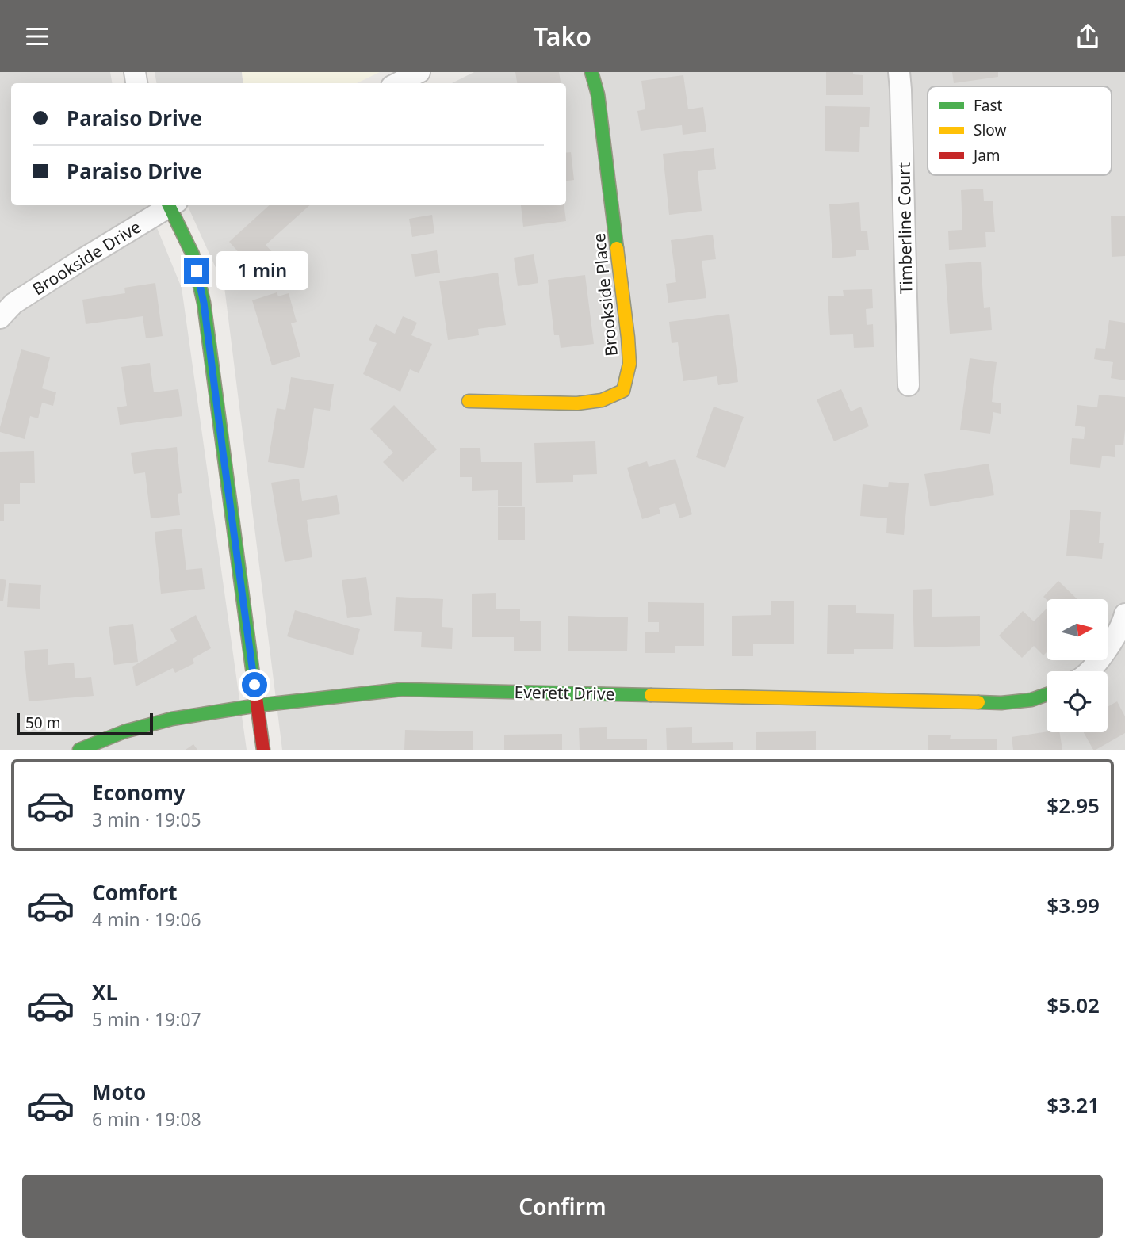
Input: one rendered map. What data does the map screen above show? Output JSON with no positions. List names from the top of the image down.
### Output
{
  "streets": {
    "street": [
      "Timberline Court",
      "Brookside Drive",
      "Brookside Place",
      "Everett Drive"
    ]
  },
  "legend": ["Fast", "Slow", "Jam"],
  "scale_bar": "50 m",
  "north": "right",
  "page": {
    "header": "Tako",
    "banner": ["Paraiso Drive", "Paraiso Drive"],
    "bubble": "1 min",
    "scale": "50 m",
    "list": [
      {
        "name": "Economy",
        "note": "3 min · 19:05",
        "value": "$2.95"
      },
      {
        "name": "Comfort",
        "note": "4 min · 19:06",
        "value": "$3.99"
      },
      {
        "name": "XL",
        "note": "5 min · 19:07",
        "value": "$5.02"
      },
      {
        "name": "Moto",
        "note": "6 min · 19:08",
        "value": "$3.21"
      }
    ],
    "buttons": "Confirm"
  }
}
